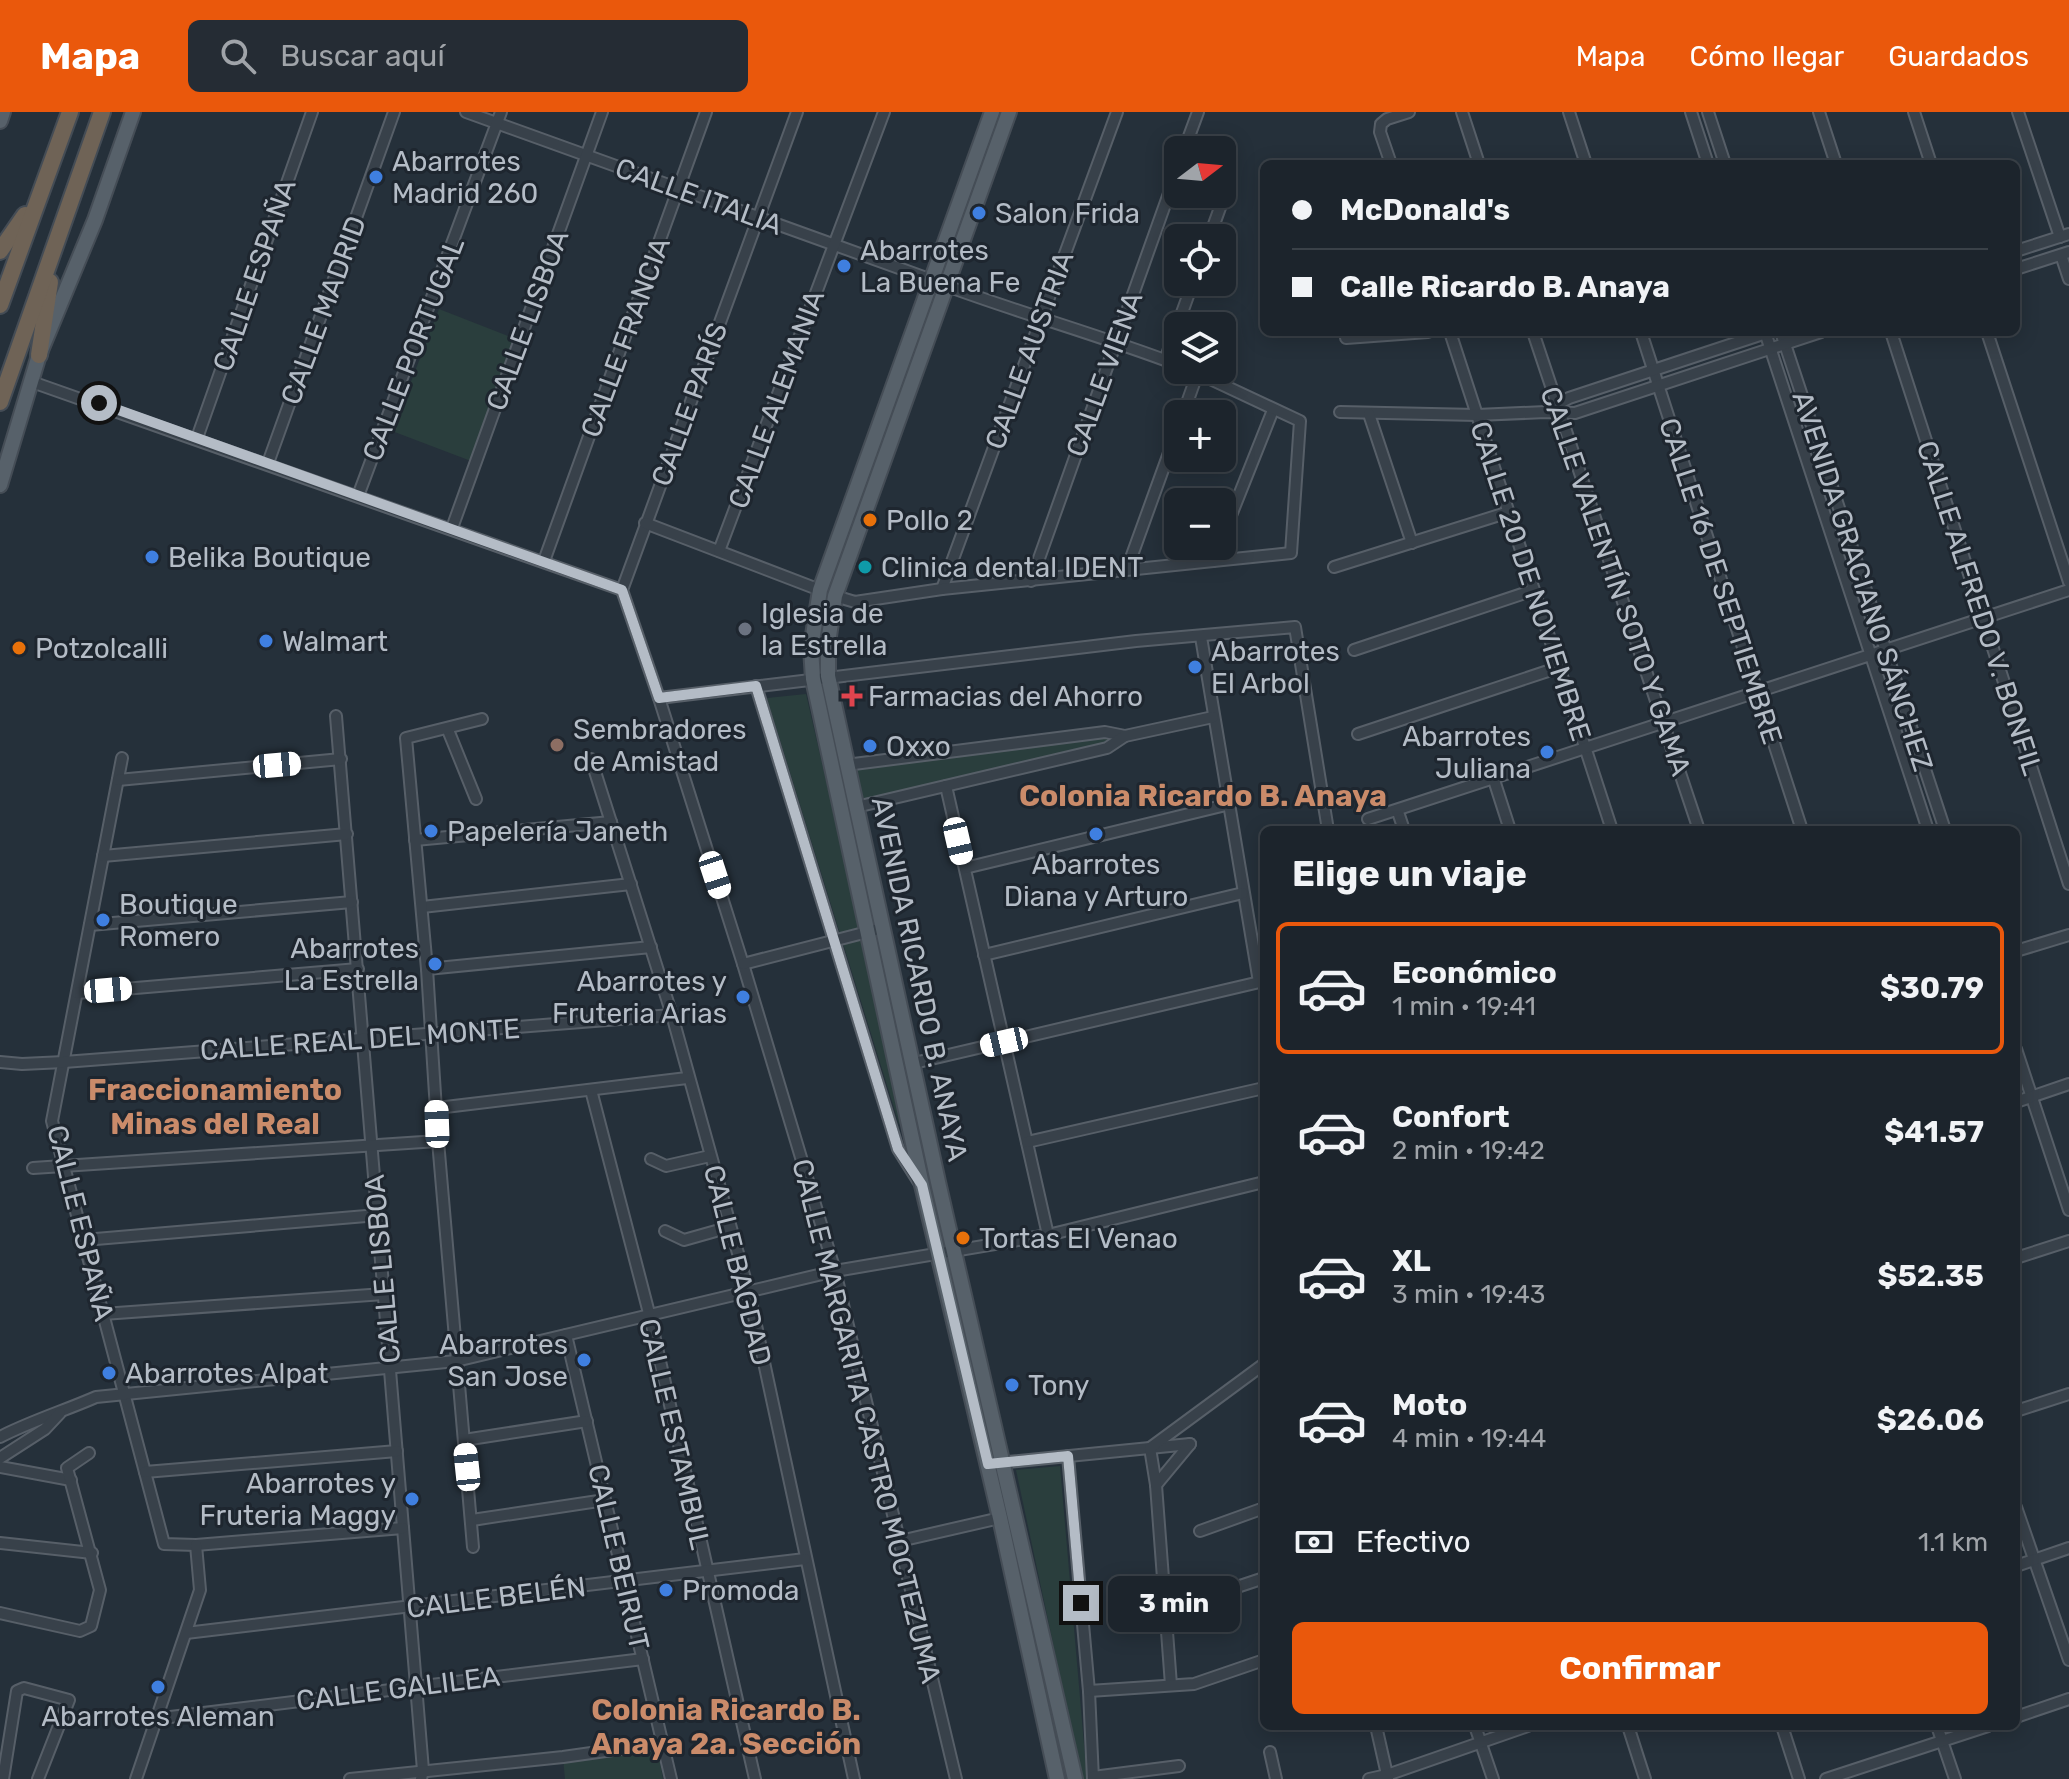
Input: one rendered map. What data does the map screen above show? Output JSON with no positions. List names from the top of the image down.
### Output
{
  "streets": {
    "main road": ["AVENIDA RICARDO B. ANAYA"],
    "street": [
      "CALLE ITALIA",
      "CALLE ESPAÑA",
      "CALLE MADRID",
      "CALLE LISBOA",
      "CALLE FRANCIA",
      "CALLE PORTUGAL",
      "CALLE AUSTRIA",
      "CALLE VIENA",
      "CALLE ALEMANIA",
      "CALLE PARÍS",
      "CALLE 20 DE NOVIEMBRE",
      "CALLE VALENTÍN SOTO Y GAMA",
      "CALLE 16 DE SEPTIEMBRE",
      "AVENIDA GRACIANO SÁNCHEZ",
      "CALLE ALFREDO V. BONFIL",
      "CALLE REAL DEL MONTE",
      "CALLE BAGDAD",
      "CALLE MARGARITA CASTRO MOCTEZUMA",
      "CALLE ESTAMBUL",
      "CALLE BEIRUT",
      "CALLE BELÉN",
      "CALLE GALILEA"
    ]
  },
  "crossings": [
    ["CALLE ITALIA", "CALLE LISBOA"],
    ["CALLE ITALIA", "CALLE FRANCIA"],
    ["CALLE ITALIA", "CALLE PORTUGAL"],
    ["CALLE ITALIA", "CALLE ALEMANIA"],
    ["CALLE ITALIA", "CALLE PARÍS"],
    ["CALLE ITALIA", "AVENIDA RICARDO B. ANAYA"],
    ["CALLE ESPAÑA", "CALLE REAL DEL MONTE"],
    ["CALLE LISBOA", "CALLE REAL DEL MONTE"],
    ["CALLE LISBOA", "CALLE BELÉN"],
    ["CALLE LISBOA", "CALLE GALILEA"],
    ["CALLE REAL DEL MONTE", "CALLE BAGDAD"],
    ["CALLE BAGDAD", "CALLE BELÉN"],
    ["CALLE ESTAMBUL", "CALLE BELÉN"],
    ["CALLE BEIRUT", "CALLE BELÉN"],
    ["CALLE BEIRUT", "CALLE GALILEA"]
  ],
  "districts": ["Colonia Ricardo B. Anaya", "Fraccionamiento Minas del Real", "Colonia Ricardo B. Anaya 2a. Sección"],
  "places": {
    "other": [
      "Abarrotes Madrid 260",
      "Salon Frida",
      "Abarrotes La Buena Fe",
      "Pollo 2",
      "Belika Boutique",
      "Clinica dental IDENT",
      "Iglesia de la Estrella",
      "Walmart",
      "Potzolcalli",
      "Abarrotes El Arbol",
      "Sembradores de Amistad",
      "Oxxo",
      "Abarrotes Juliana",
      "Papelería Janeth",
      "Abarrotes Diana y Arturo",
      "Boutique Romero",
      "Abarrotes La Estrella",
      "Abarrotes y Fruteria Arias",
      "Tortas El Venao",
      "Abarrotes San Jose",
      "Abarrotes Alpat",
      "Tony",
      "Abarrotes y Fruteria Maggy",
      "Promoda",
      "Abarrotes Aleman"
    ],
    "health": ["Farmacias del Ahorro"]
  },
  "north": "right",
  "page": {
    "header": "Mapa",
    "search": "Buscar aquí",
    "nav": ["Mapa", "Cómo llegar", "Guardados"],
    "map_buttons": ["+", "−"],
    "banner": ["McDonald's", "Calle Ricardo B. Anaya"],
    "heading": "Elige un viaje",
    "list": [
      {
        "name": "Económico",
        "note": "1 min · 19:41",
        "value": "$30.79"
      },
      {
        "name": "Confort",
        "note": "2 min · 19:42",
        "value": "$41.57"
      },
      {
        "name": "XL",
        "note": "3 min · 19:43",
        "value": "$52.35"
      },
      {
        "name": "Moto",
        "note": "4 min · 19:44",
        "value": "$26.06"
      }
    ],
    "pay": ["Efectivo", "1.1 km"],
    "bubble": "3 min",
    "buttons": "Confirmar"
  }
}
